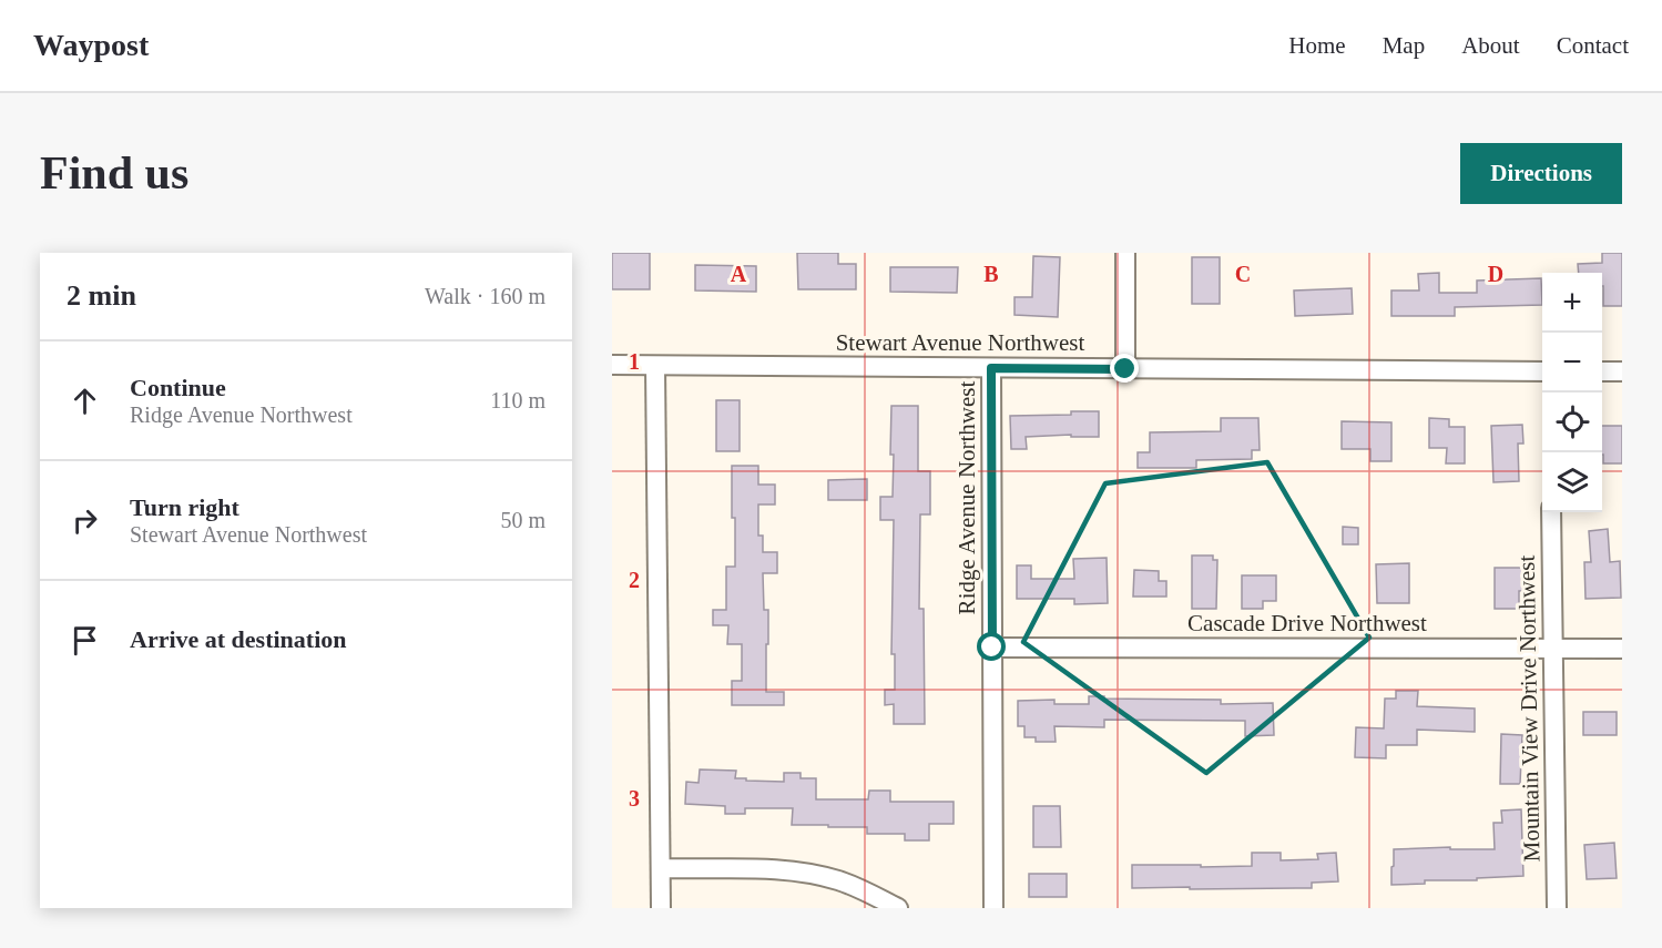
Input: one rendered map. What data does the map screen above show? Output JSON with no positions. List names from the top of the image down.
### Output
{
  "streets": {
    "street": [
      "Stewart Avenue Northwest",
      "Ridge Avenue Northwest",
      "Cascade Drive Northwest",
      "Mountain View Drive Northwest"
    ]
  },
  "crossings": [
    ["Stewart Avenue Northwest", "Ridge Avenue Northwest"],
    ["Ridge Avenue Northwest", "Cascade Drive Northwest"],
    ["Cascade Drive Northwest", "Mountain View Drive Northwest"]
  ],
  "page": {
    "header": "Waypost",
    "nav": [
      "Home",
      "Map",
      "About",
      "Contact"
    ],
    "buttons": "Directions",
    "title": "Find us",
    "heading": ["2 min", "Walk · 160 m"],
    "map_buttons": ["+", "−"],
    "list": [
      ["Continue", "Ridge Avenue Northwest", "110 m"],
      ["Turn right", "Stewart Avenue Northwest", "50 m"],
      "Arrive at destination"
    ]
  },
  "grid": {
    "columns": [
      "A",
      "B",
      "C",
      "D"
    ],
    "rows": ["1", "2", "3"]
  }
}
